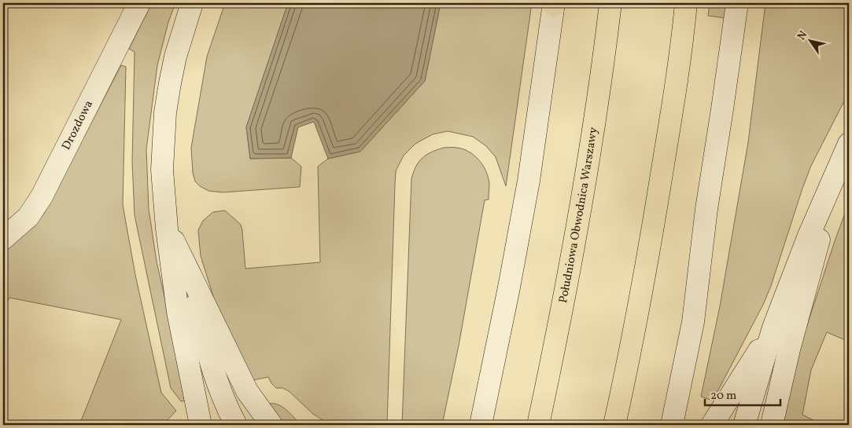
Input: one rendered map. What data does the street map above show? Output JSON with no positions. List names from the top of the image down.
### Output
{
  "streets": {
    "highway": ["Południowa Obwodnica Warszawy"],
    "main road": ["Drozdowa"]
  },
  "scale_bar": "20 m",
  "north": "top left"
}
